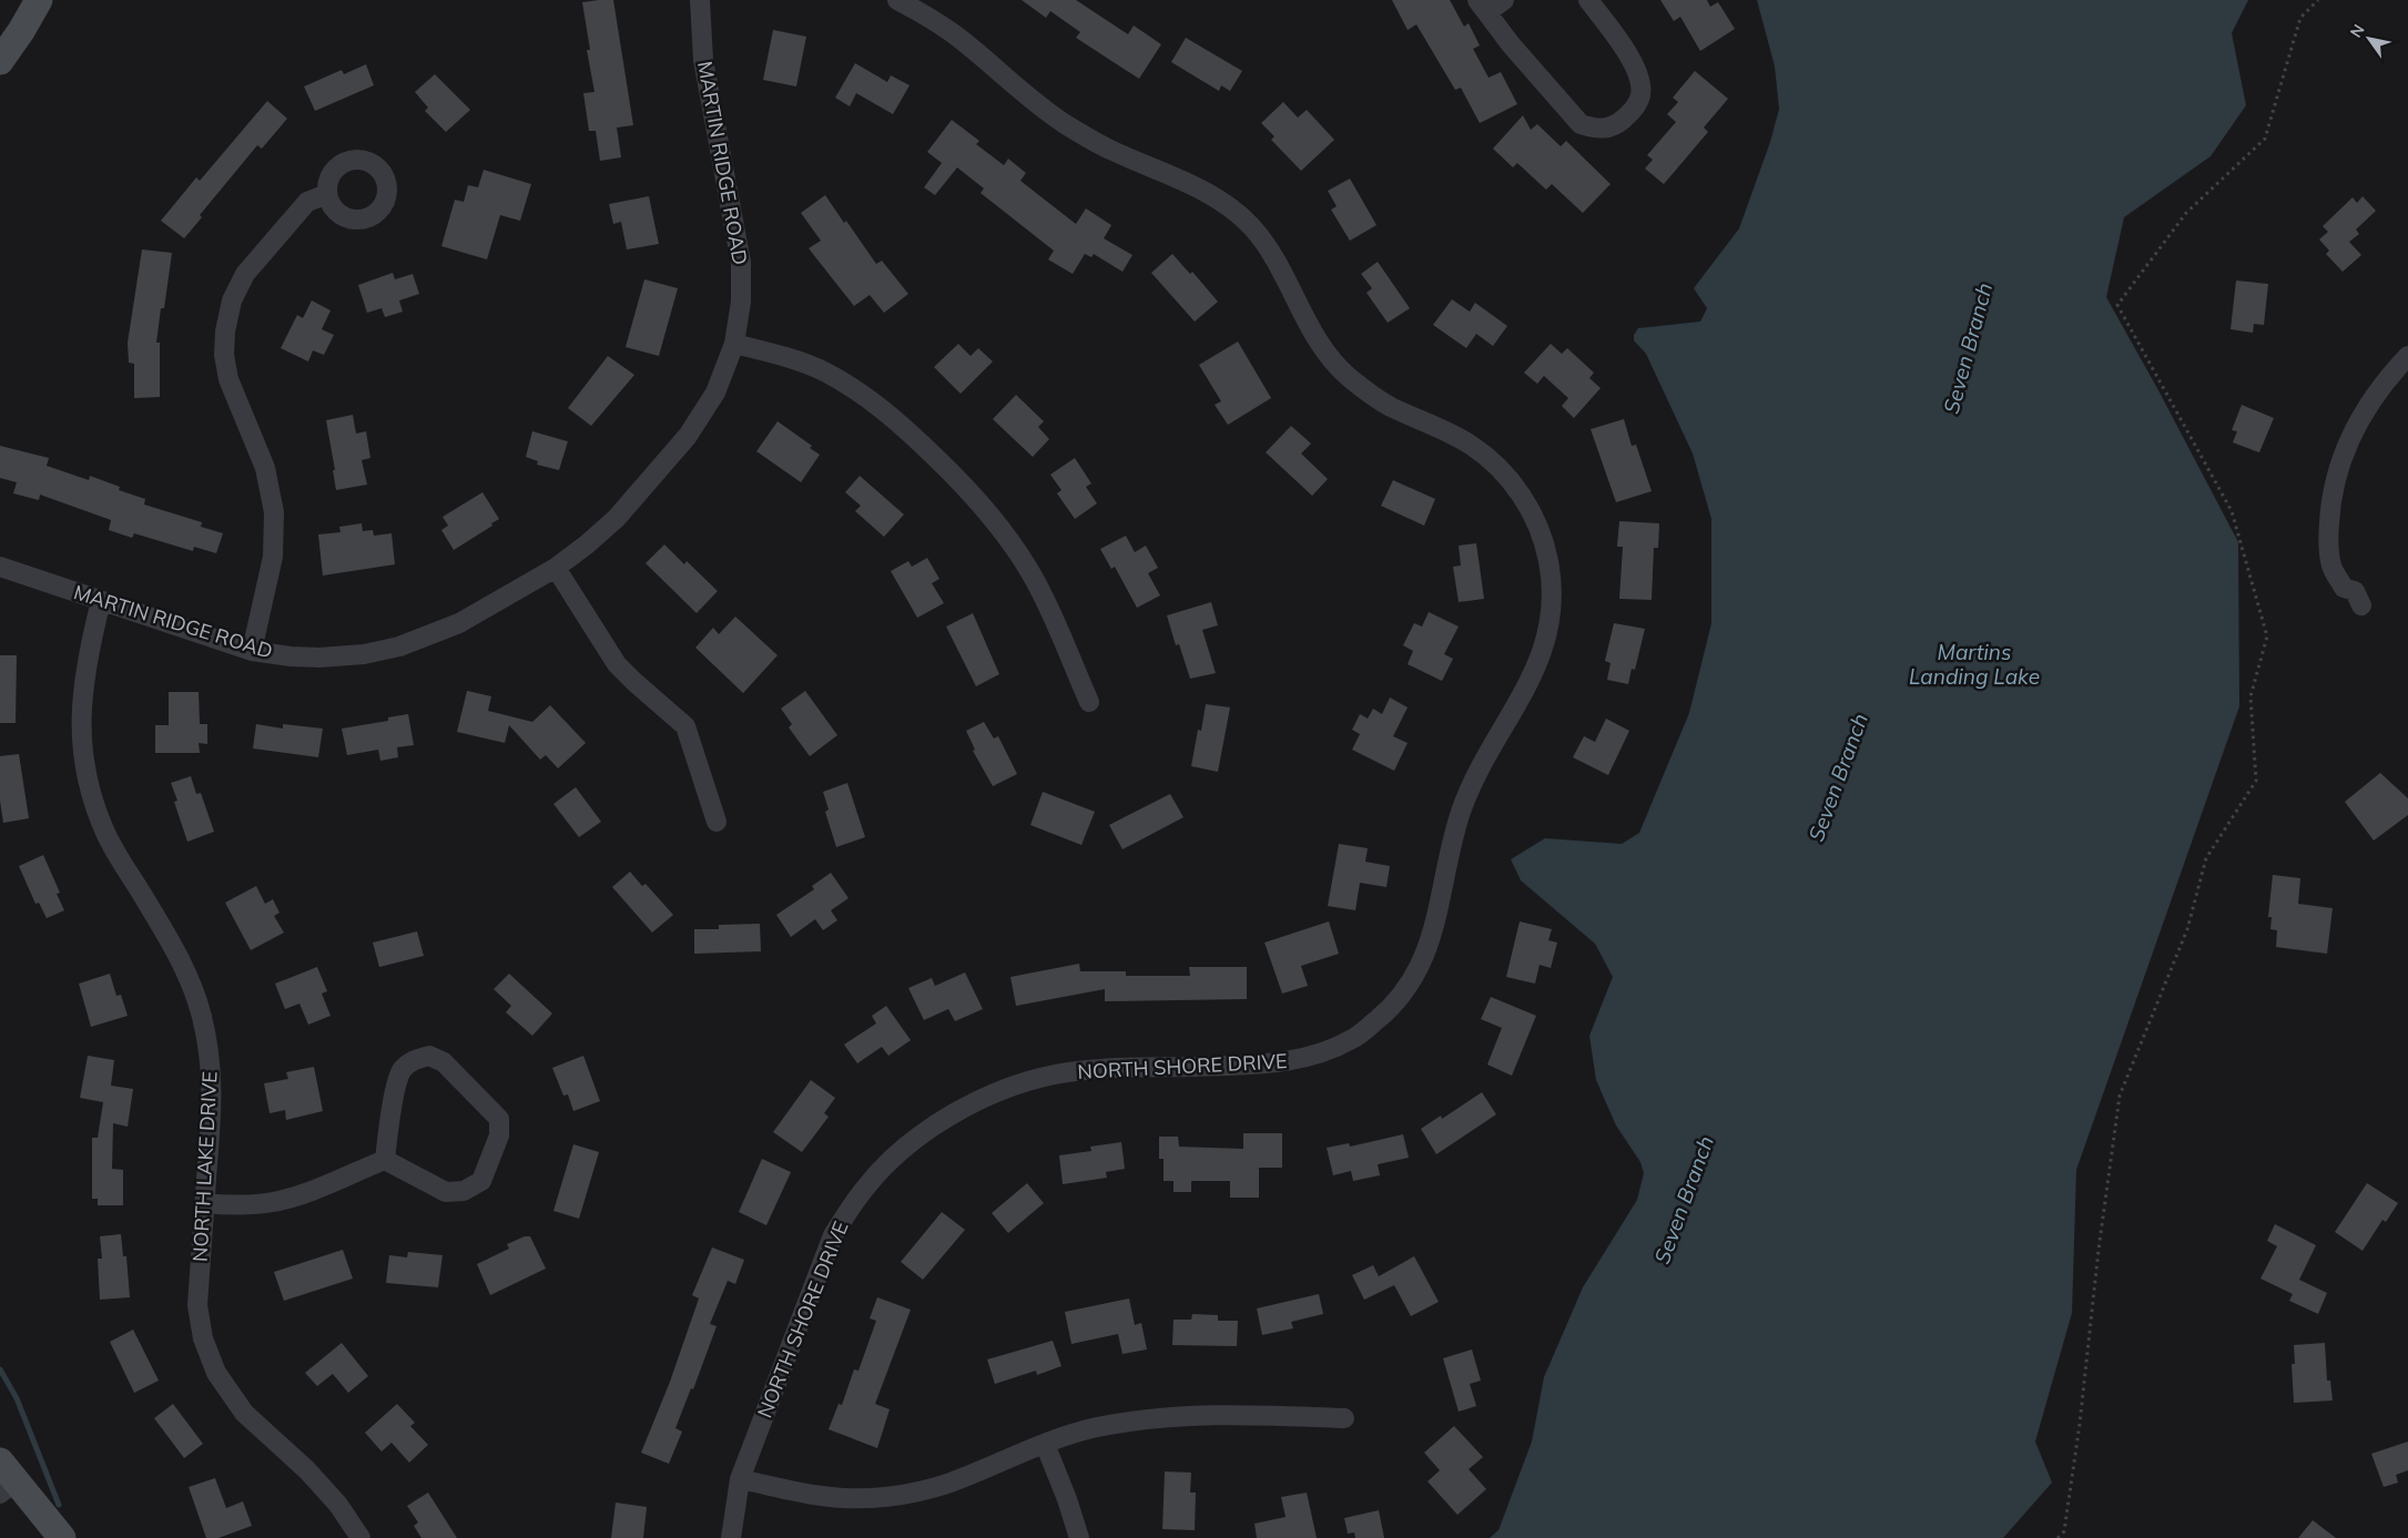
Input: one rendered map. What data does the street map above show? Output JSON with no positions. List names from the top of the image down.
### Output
{
  "streets": {
    "street": ["MARTIN RIDGE ROAD", "NORTH SHORE DRIVE", "NORTH LAKE DRIVE"]
  },
  "crossings": [
    ["MARTIN RIDGE ROAD", "NORTH LAKE DRIVE"]
  ],
  "water": ["Seven Branch", "Martins Landing Lake"],
  "north": "top left"
}
